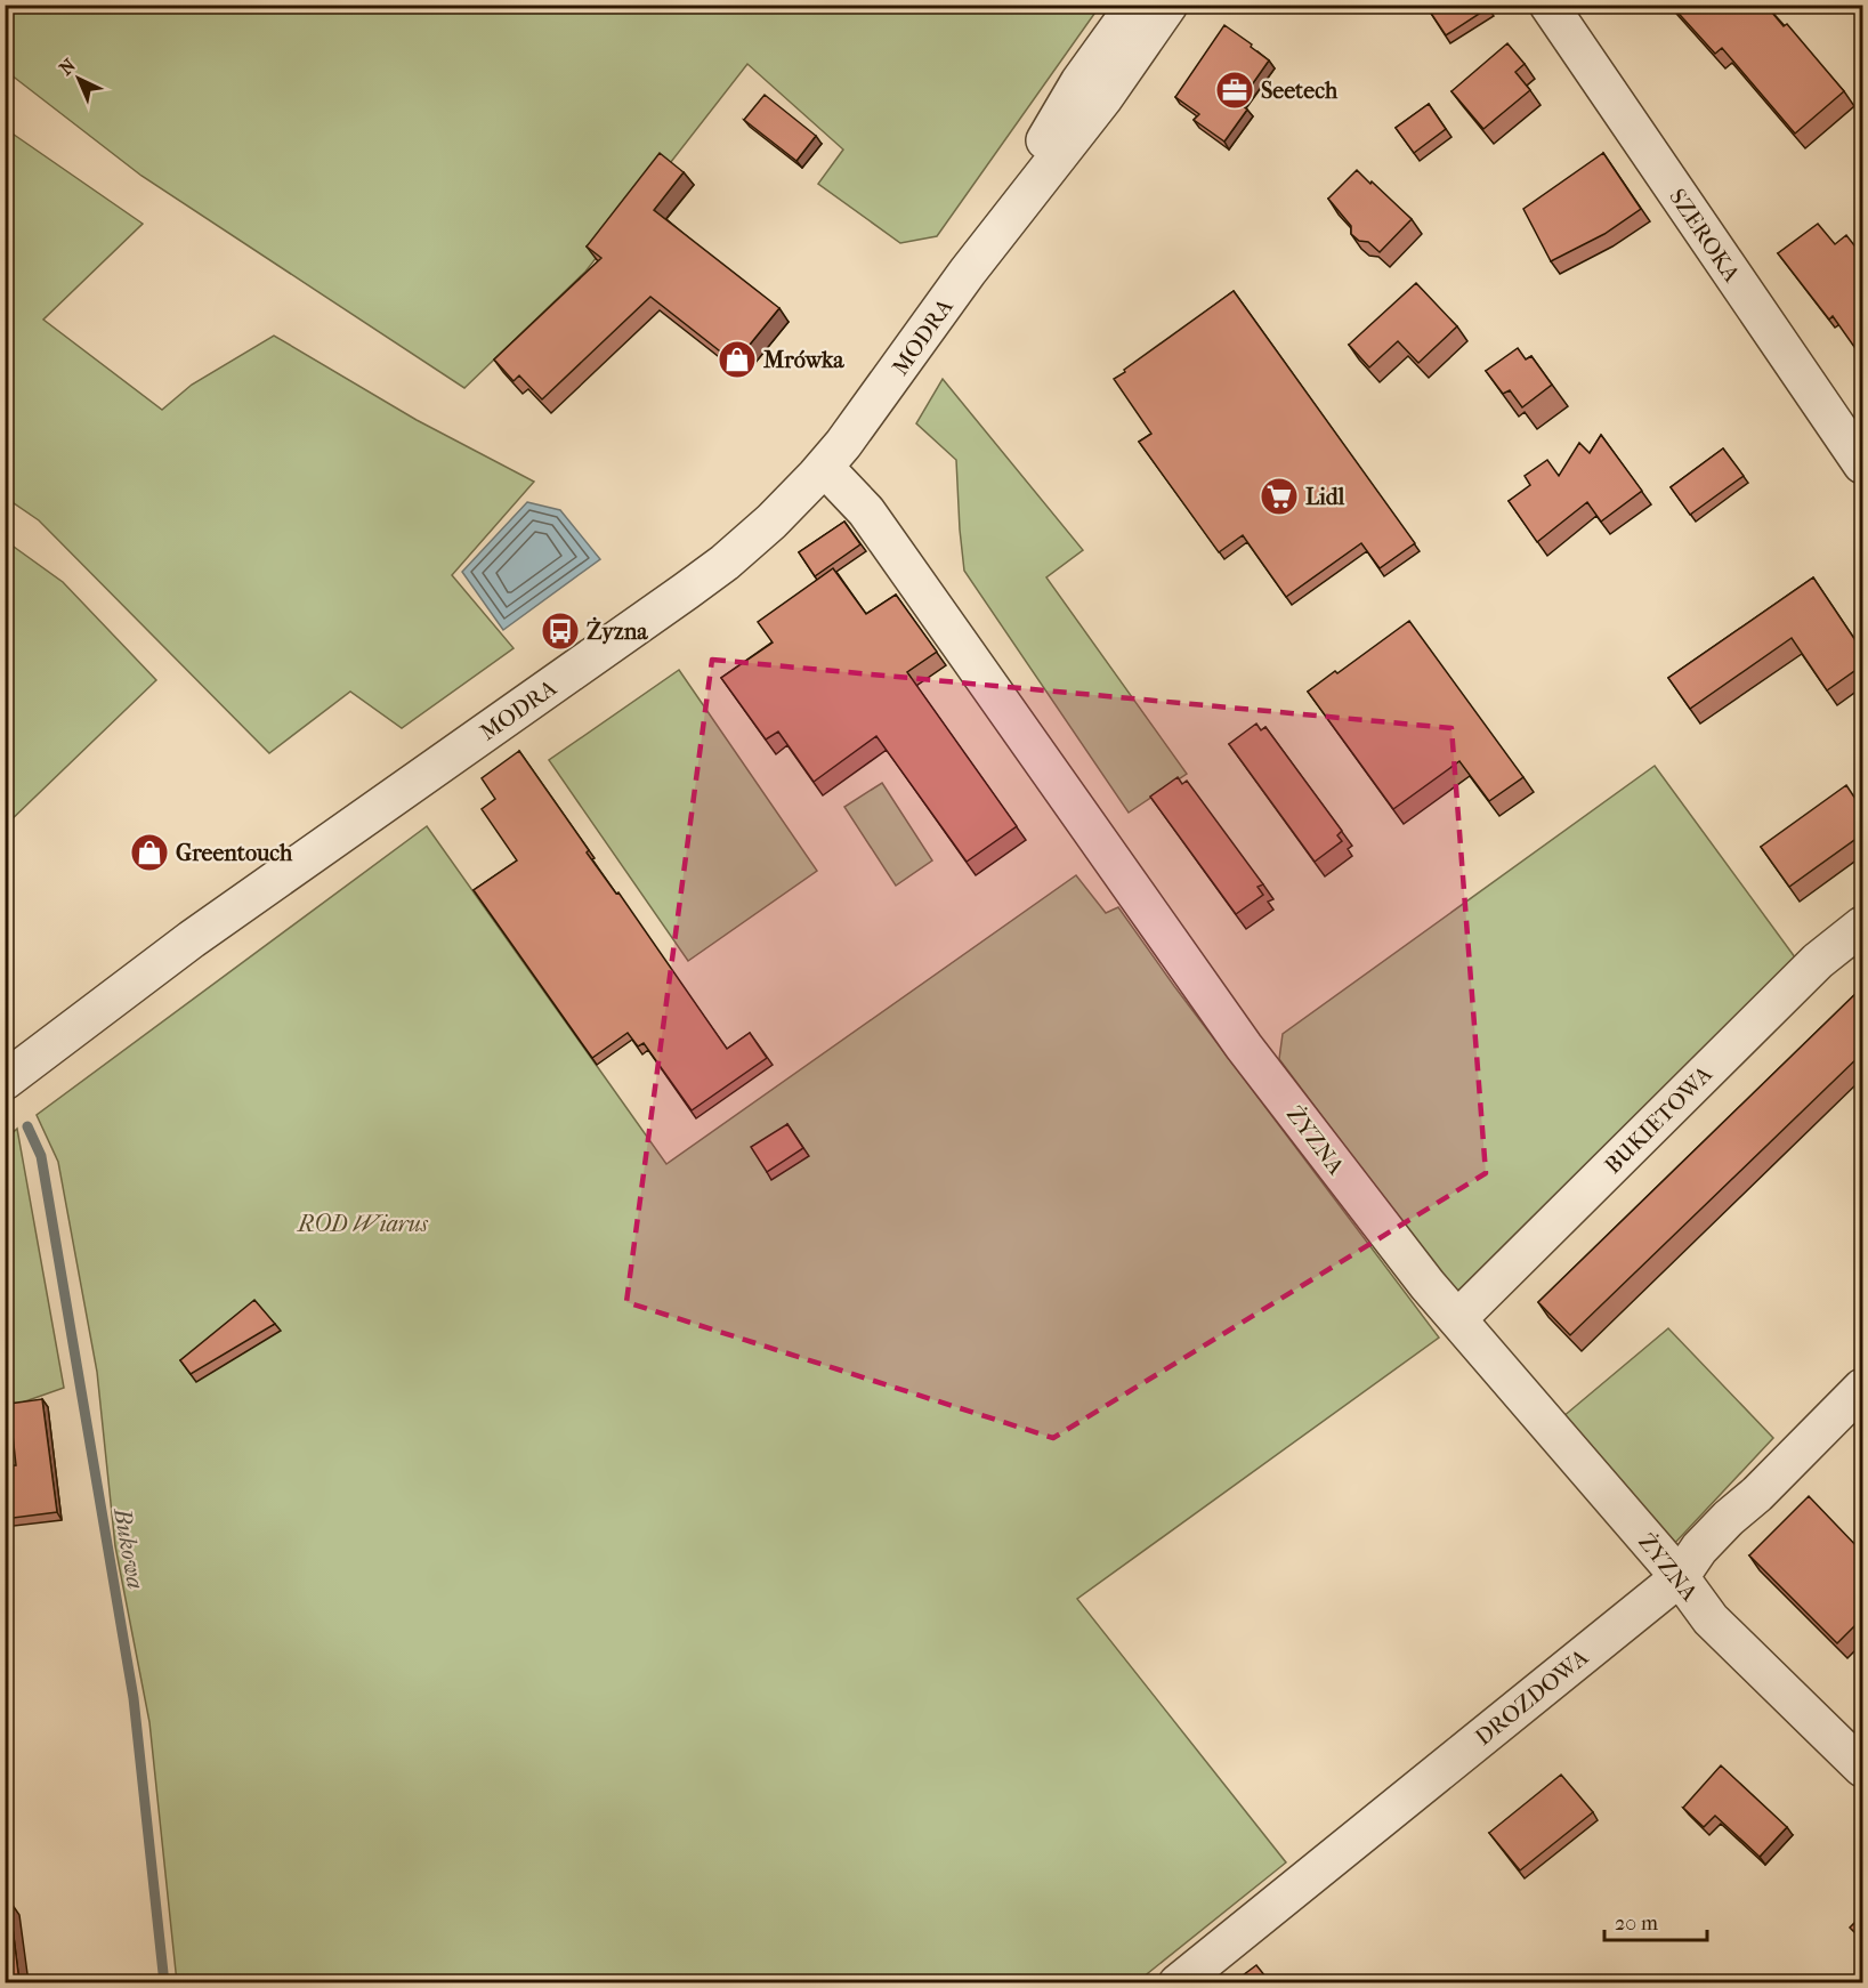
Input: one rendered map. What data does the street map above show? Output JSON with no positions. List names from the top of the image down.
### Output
{
  "streets": {
    "street": [
      "SZEROKA",
      "MODRA",
      "BUKIETOWA",
      "ŻYZNA",
      "DROZDOWA"
    ]
  },
  "crossings": [
    ["MODRA", "ŻYZNA"],
    ["BUKIETOWA", "ŻYZNA"],
    ["ŻYZNA", "DROZDOWA"]
  ],
  "water": ["Bukowa"],
  "parks": ["ROD Wiarus"],
  "places": {
    "office": ["Seetech"],
    "shop": ["Mrówka", "Greentouch"],
    "supermarket": ["Lidl"],
    "bus stop": ["Żyzna"]
  },
  "scale_bar": "20 m",
  "north": "top left"
}
